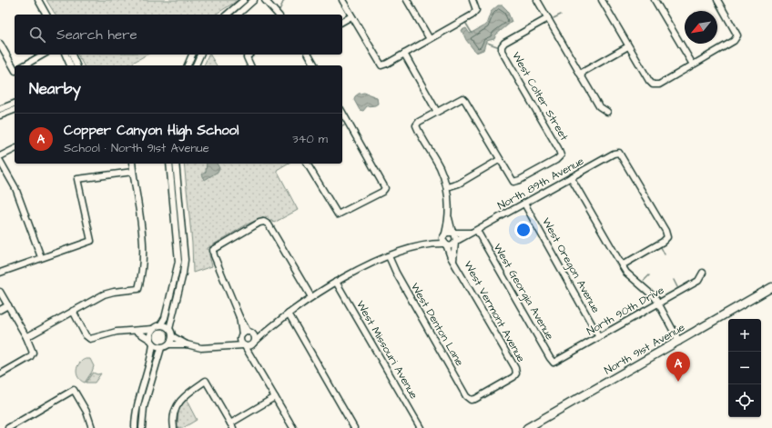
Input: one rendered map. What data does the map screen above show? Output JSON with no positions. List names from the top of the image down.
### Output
{
  "streets": {
    "main road": ["North 91st Avenue"],
    "street": [
      "West Colter Street",
      "North 89th Avenue",
      "West Oregon Avenue",
      "West Georgia Avenue",
      "North 90th Drive",
      "West Vermont Avenue",
      "West Denton Lane",
      "West Missouri Avenue"
    ]
  },
  "crossings": [
    ["North 89th Avenue", "West Oregon Avenue"],
    ["North 89th Avenue", "West Georgia Avenue"],
    ["North 89th Avenue", "West Vermont Avenue"],
    ["West Oregon Avenue", "North 90th Drive"],
    ["West Georgia Avenue", "North 90th Drive"],
    ["West Vermont Avenue", "West Denton Lane"]
  ],
  "north": "bottom left",
  "page": {
    "search": "Search here",
    "heading": "Nearby",
    "list": [
      {
        "mark": "A",
        "name": "Copper Canyon High School",
        "note": "School · North 91st Avenue",
        "value": "340 m"
      }
    ],
    "map_buttons": ["+", "−"],
    "pins": "A"
  }
}
